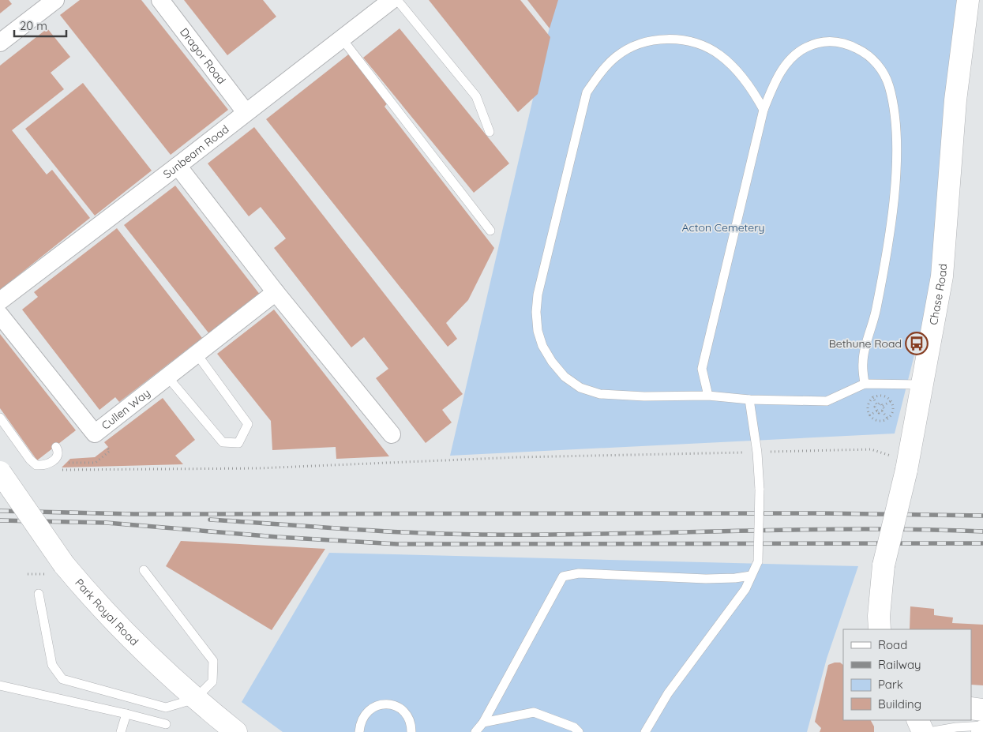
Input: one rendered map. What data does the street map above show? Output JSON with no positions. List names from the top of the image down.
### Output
{
  "streets": {
    "street": [
      "Dragor Road",
      "Sunbeam Road",
      "Chase Road",
      "Cullen Way",
      "Park Royal Road"
    ]
  },
  "crossings": [
    ["Dragor Road", "Sunbeam Road"]
  ],
  "parks": ["Acton Cemetery"],
  "places": {
    "bus stop": ["Bethune Road"]
  },
  "legend": [
    "Road",
    "Railway",
    "Park",
    "Building"
  ],
  "scale_bar": "20 m"
}
